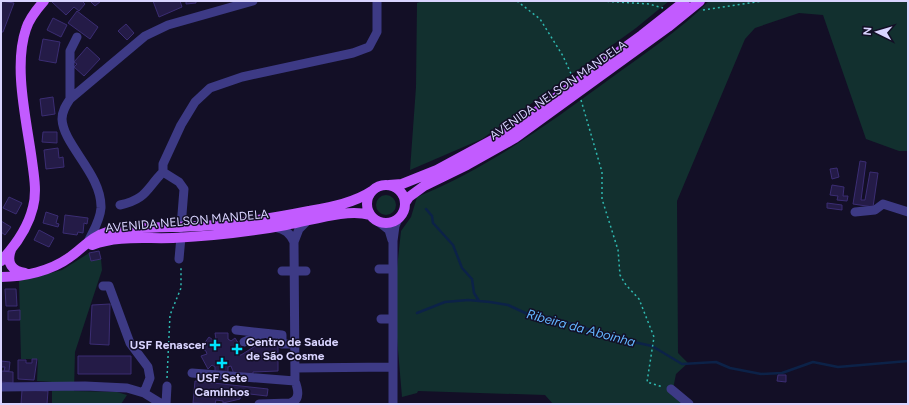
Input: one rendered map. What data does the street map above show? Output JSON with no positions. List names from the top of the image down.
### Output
{
  "streets": {
    "main road": ["AVENIDA NELSON MANDELA"]
  },
  "water": ["Ribeira da Aboinha"],
  "places": {
    "health": ["USF Renascer", "Centro de Saúde de São Cosme", "USF Sete Caminhos"]
  },
  "north": "left"
}
